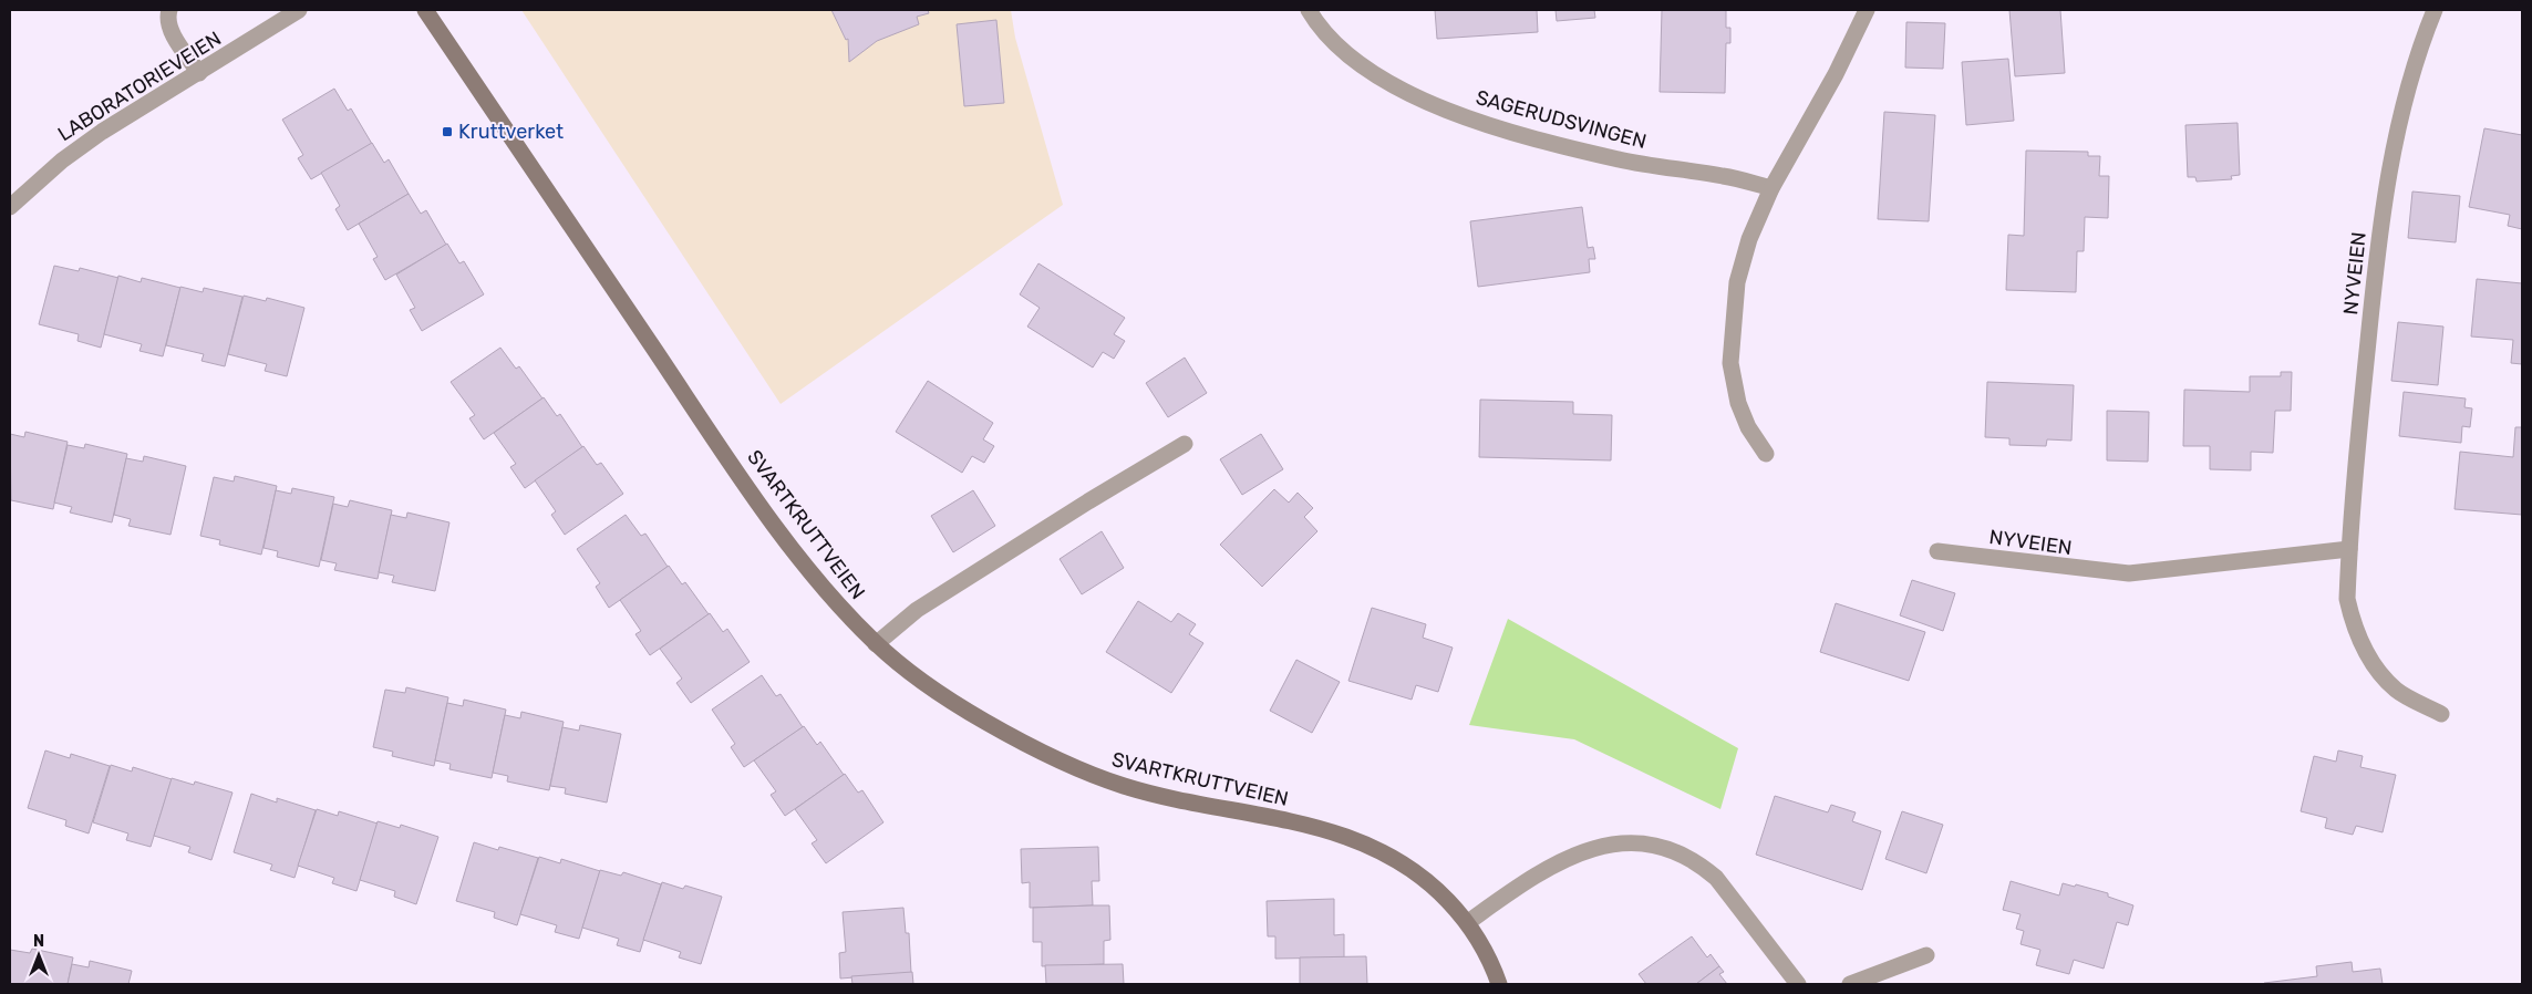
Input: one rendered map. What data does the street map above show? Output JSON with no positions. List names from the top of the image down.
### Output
{
  "streets": {
    "street": [
      "LABORATORIEVEIEN",
      "SAGERUDSVINGEN",
      "NYVEIEN",
      "SVARTKRUTTVEIEN"
    ]
  },
  "places": {
    "transit": ["Kruttverket"]
  },
  "north": "top"
}
